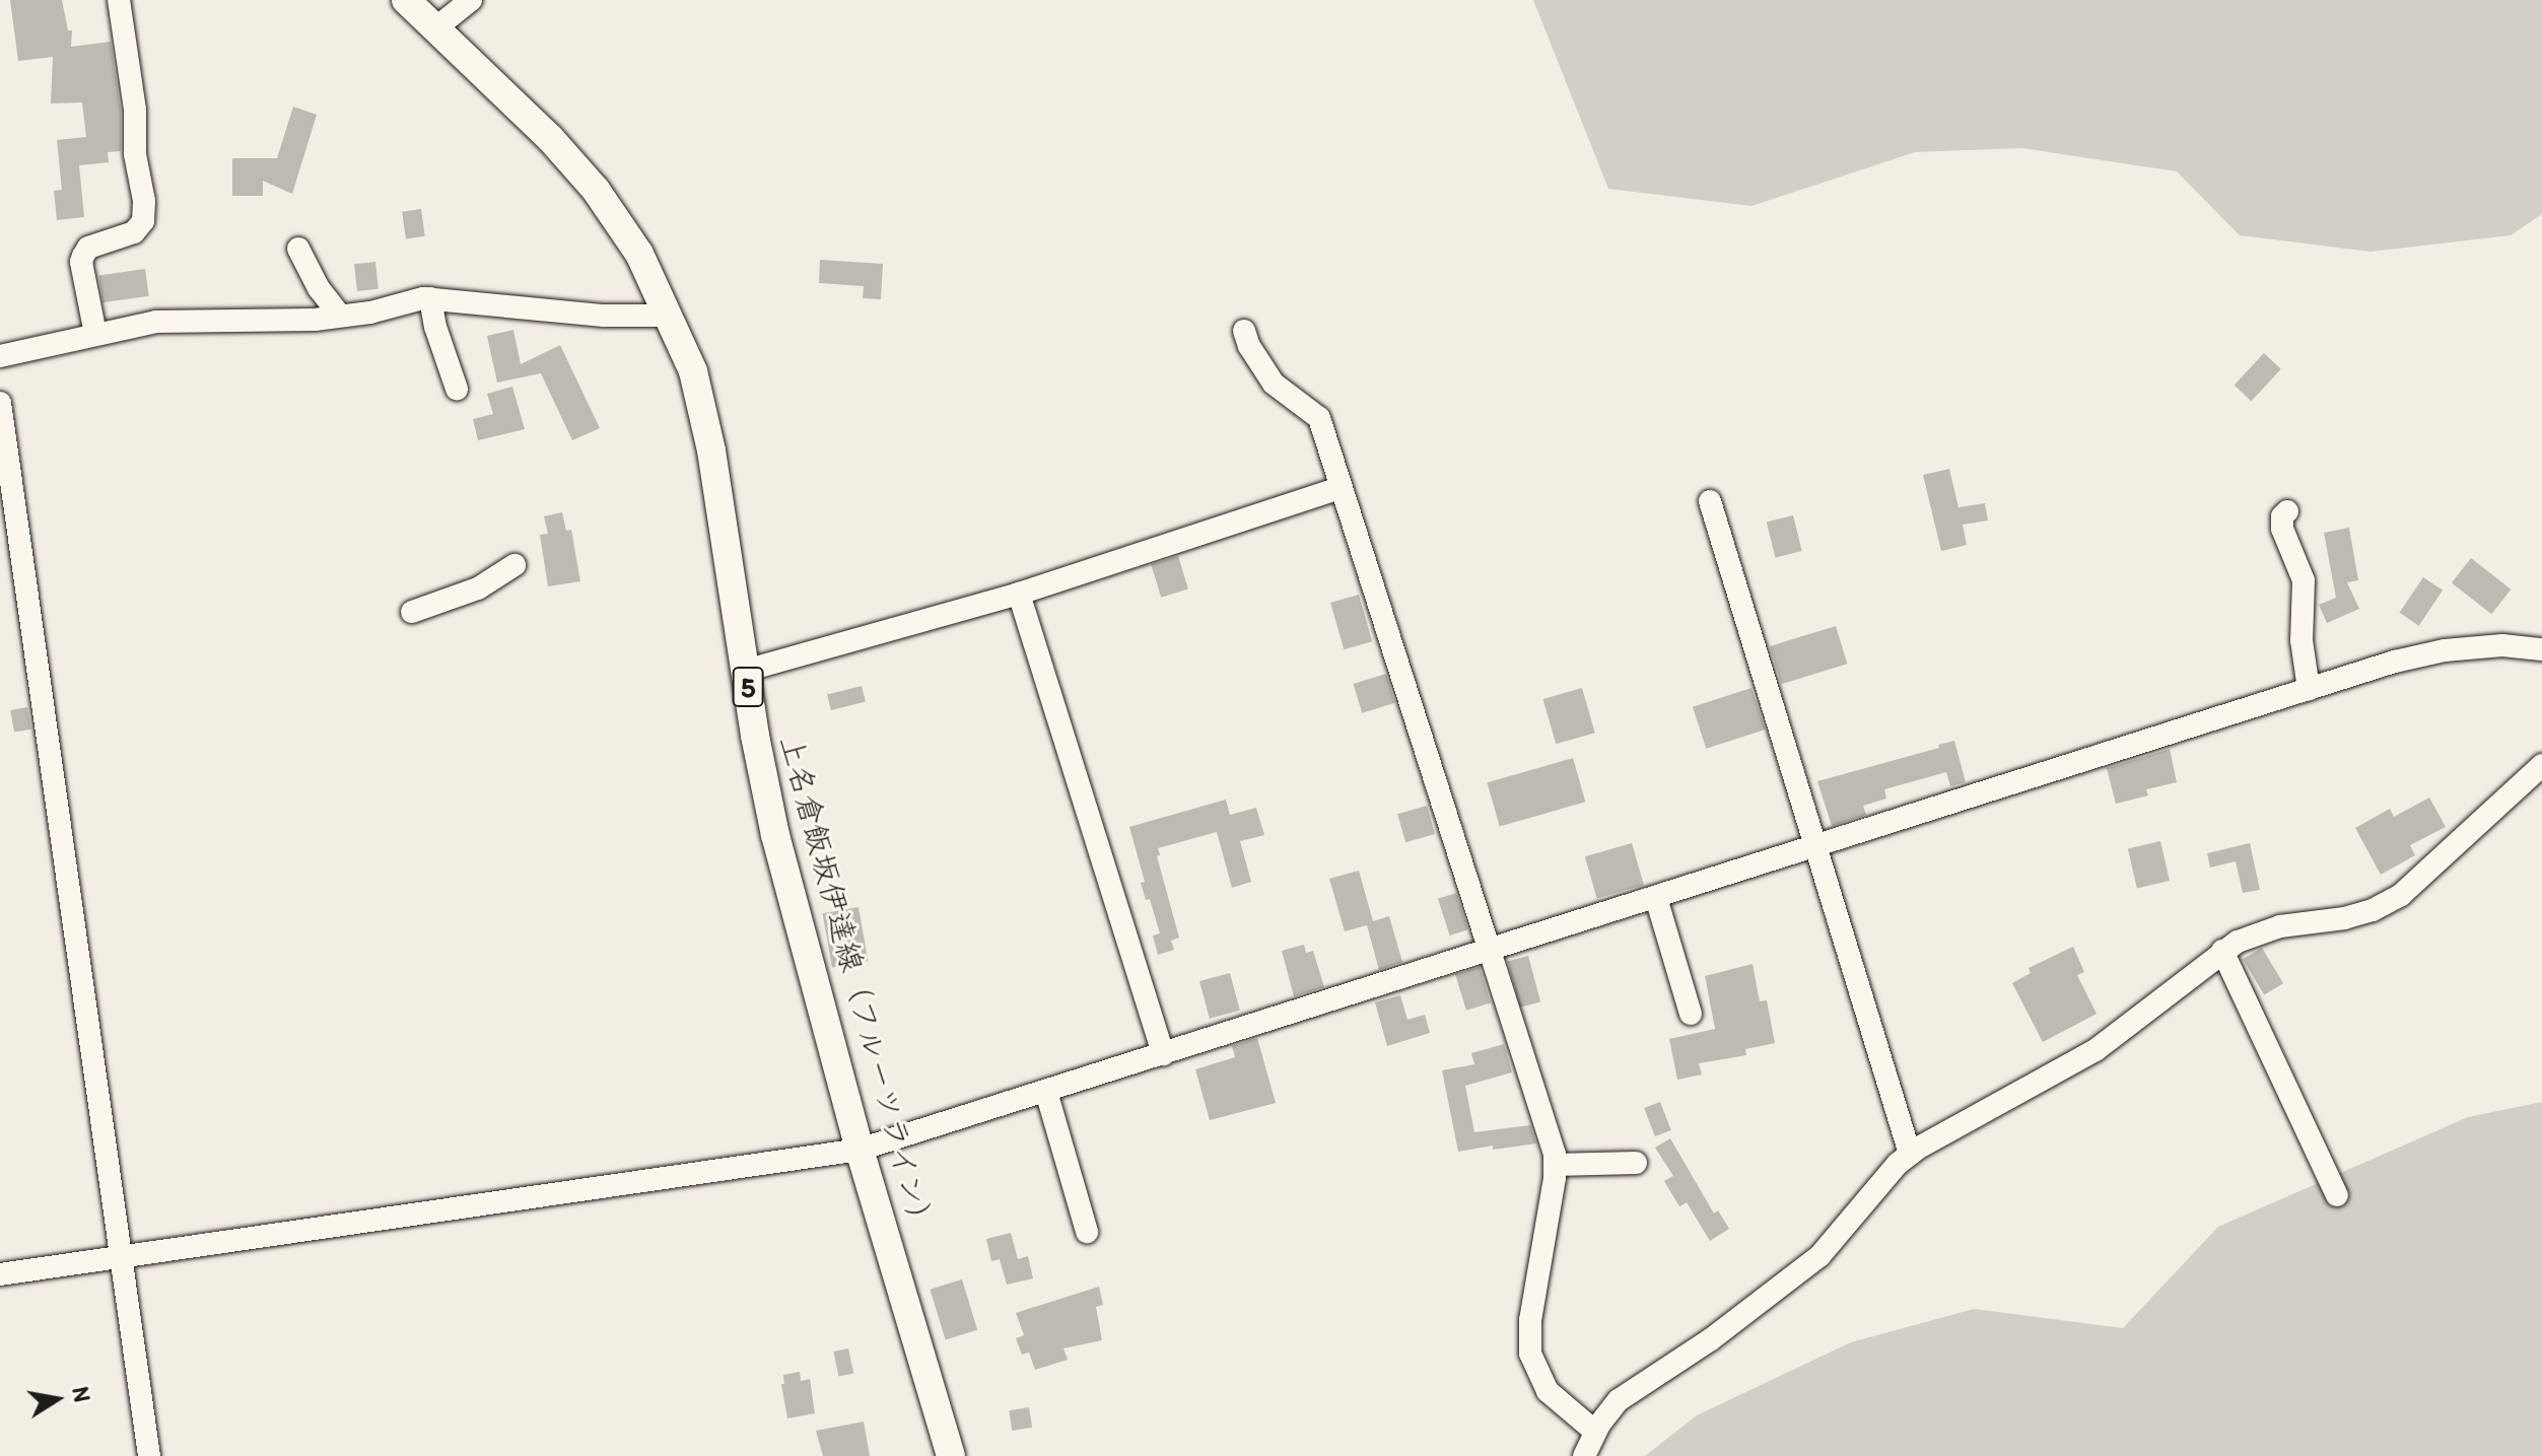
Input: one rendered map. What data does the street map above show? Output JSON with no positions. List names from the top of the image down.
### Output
{
  "streets": {
    "main road": ["5", "上名倉飯坂伊達線（フルーツライン）"]
  },
  "north": "right"
}
